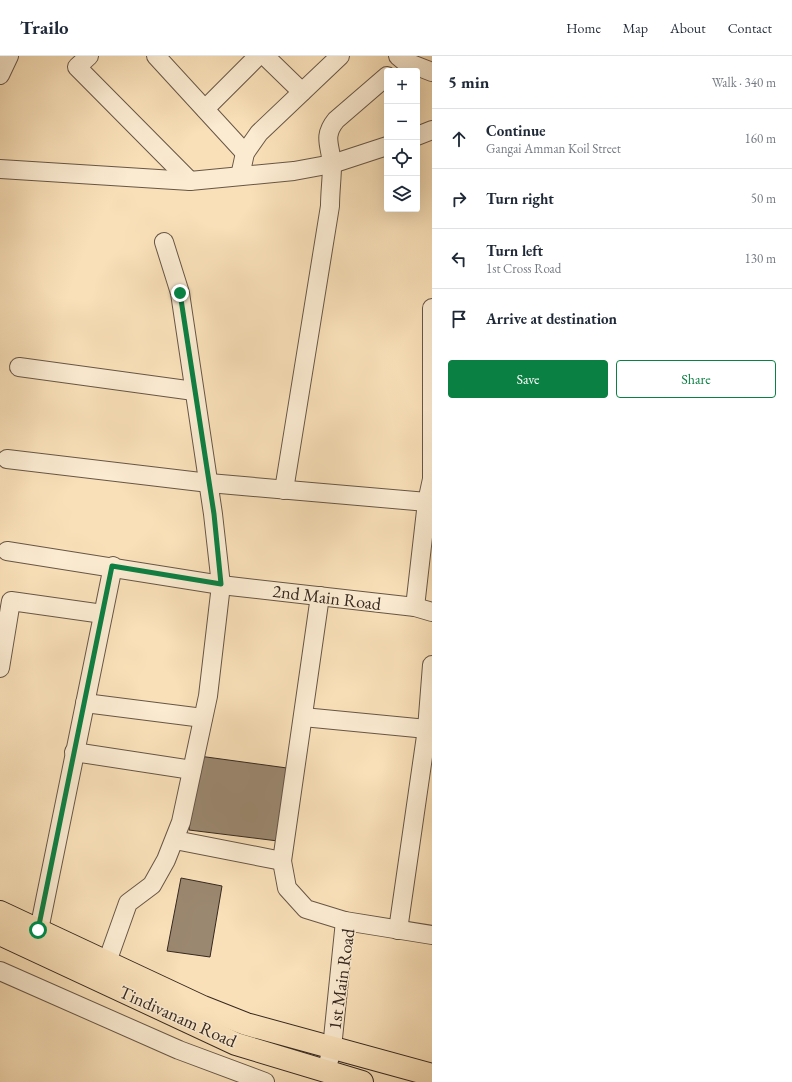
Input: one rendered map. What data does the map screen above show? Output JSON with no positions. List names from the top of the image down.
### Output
{
  "streets": {
    "highway": ["Tindivanam Road"],
    "street": ["2nd Main Road", "1st Main Road"]
  },
  "crossings": [
    ["1st Main Road", "Tindivanam Road"]
  ],
  "page": {
    "header": "Trailo",
    "nav": [
      "Home",
      "Map",
      "About",
      "Contact"
    ],
    "heading": ["5 min", "Walk · 340 m"],
    "map_buttons": ["+", "−"],
    "list": [
      ["Continue", "Gangai Amman Koil Street", "160 m"],
      ["Turn right", "50 m"],
      ["Turn left", "1st Cross Road", "130 m"],
      "Arrive at destination"
    ],
    "buttons": ["Save", "Share"]
  }
}
